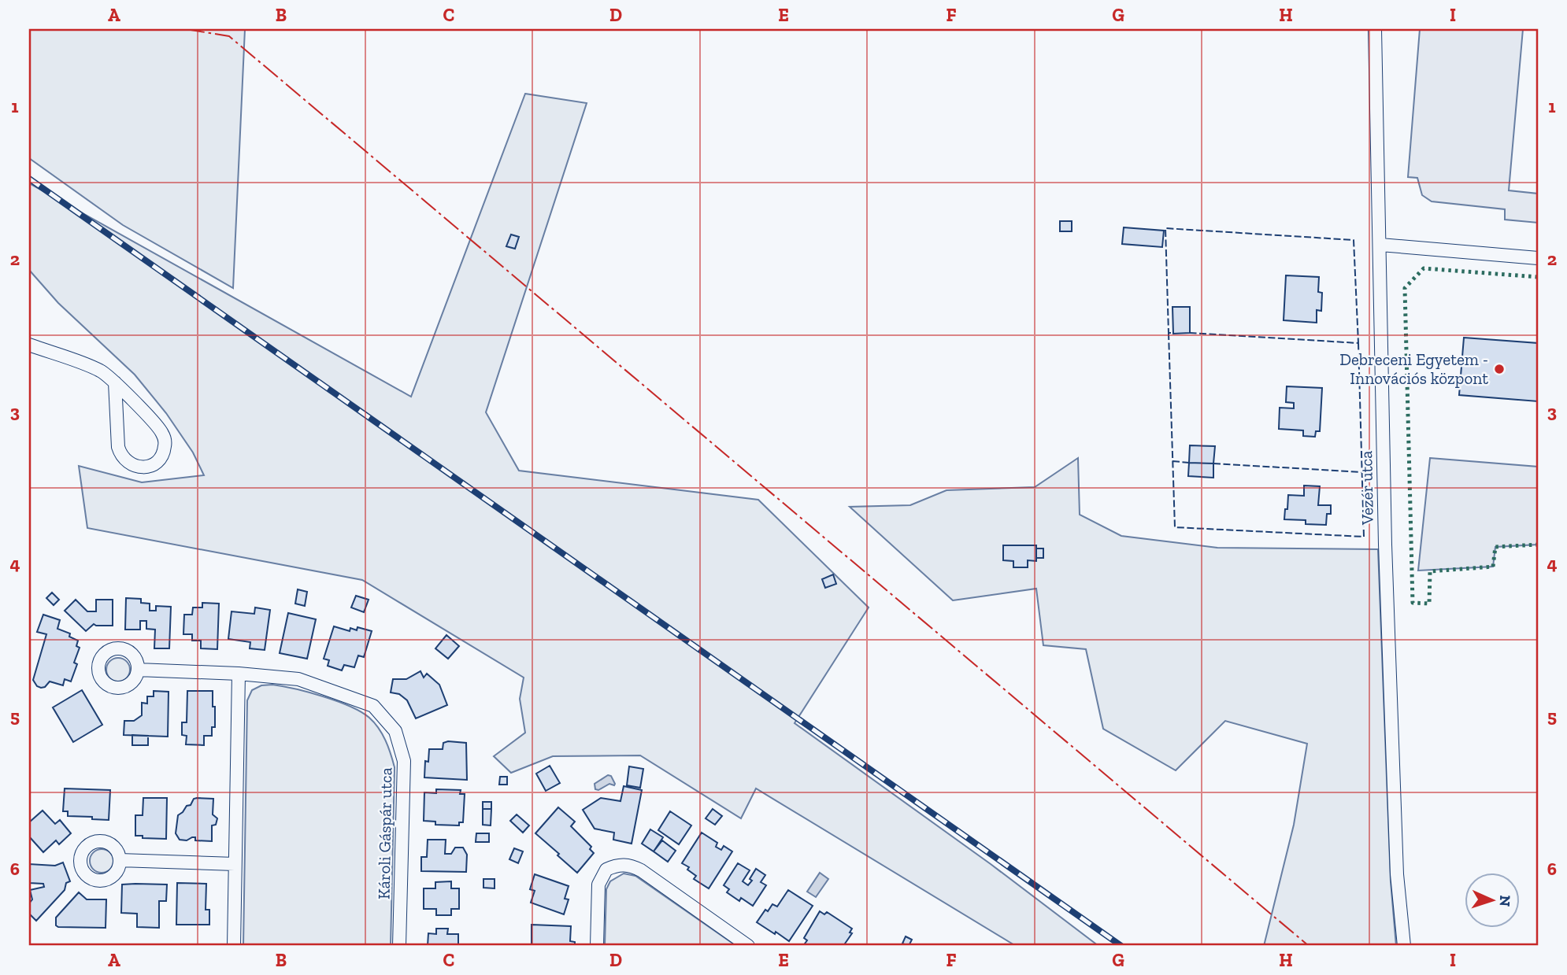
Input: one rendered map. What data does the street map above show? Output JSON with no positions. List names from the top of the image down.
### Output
{
  "streets": {
    "street": ["Vezér utca", "Károli Gáspár utca"]
  },
  "places": ["Debreceni Egyetem - Innovációs központ"],
  "north": "right",
  "grid": {
    "columns": [
      "A",
      "B",
      "C",
      "D",
      "E",
      "F",
      "G",
      "H",
      "I"
    ],
    "rows": [
      "1",
      "2",
      "3",
      "4",
      "5",
      "6"
    ]
  }
}
